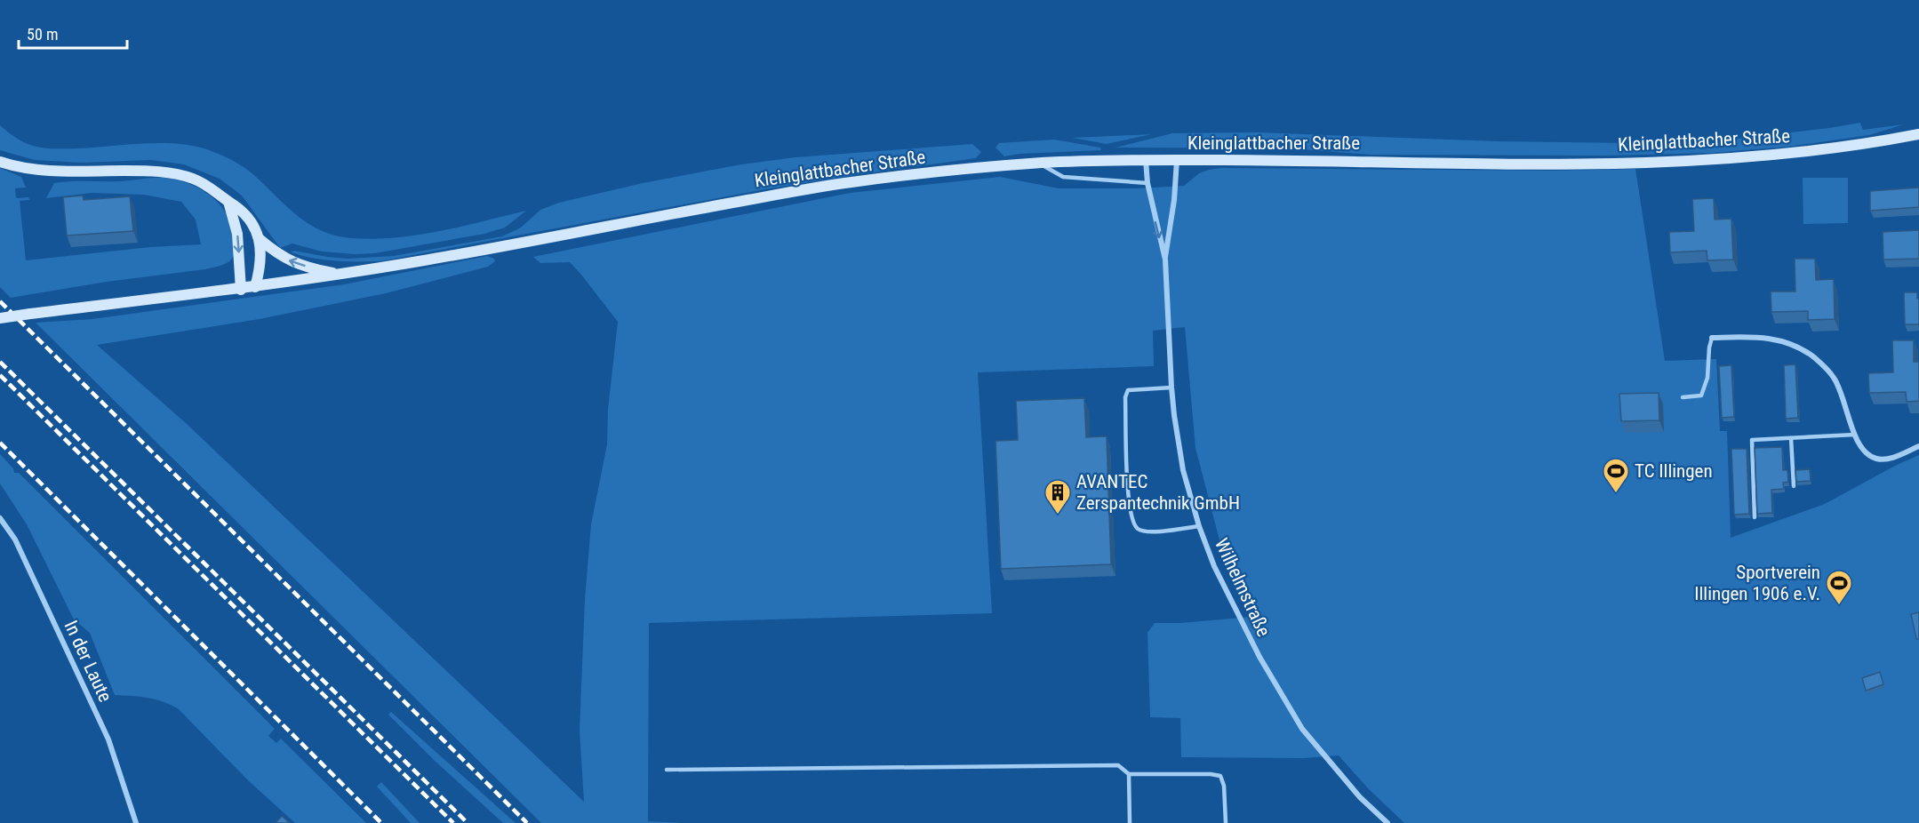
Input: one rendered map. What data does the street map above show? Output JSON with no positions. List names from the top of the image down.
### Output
{
  "streets": {
    "street": ["Kleinglattbacher Straße", "Wilhelmstraße", "In der Laute"]
  },
  "crossings": [
    ["Kleinglattbacher Straße", "Wilhelmstraße"]
  ],
  "places": {
    "sports": ["TC Illingen", "Sportverein Illingen 1906 e.V."],
    "building": ["AVANTEC Zerspantechnik GmbH"]
  },
  "scale_bar": "50 m"
}
